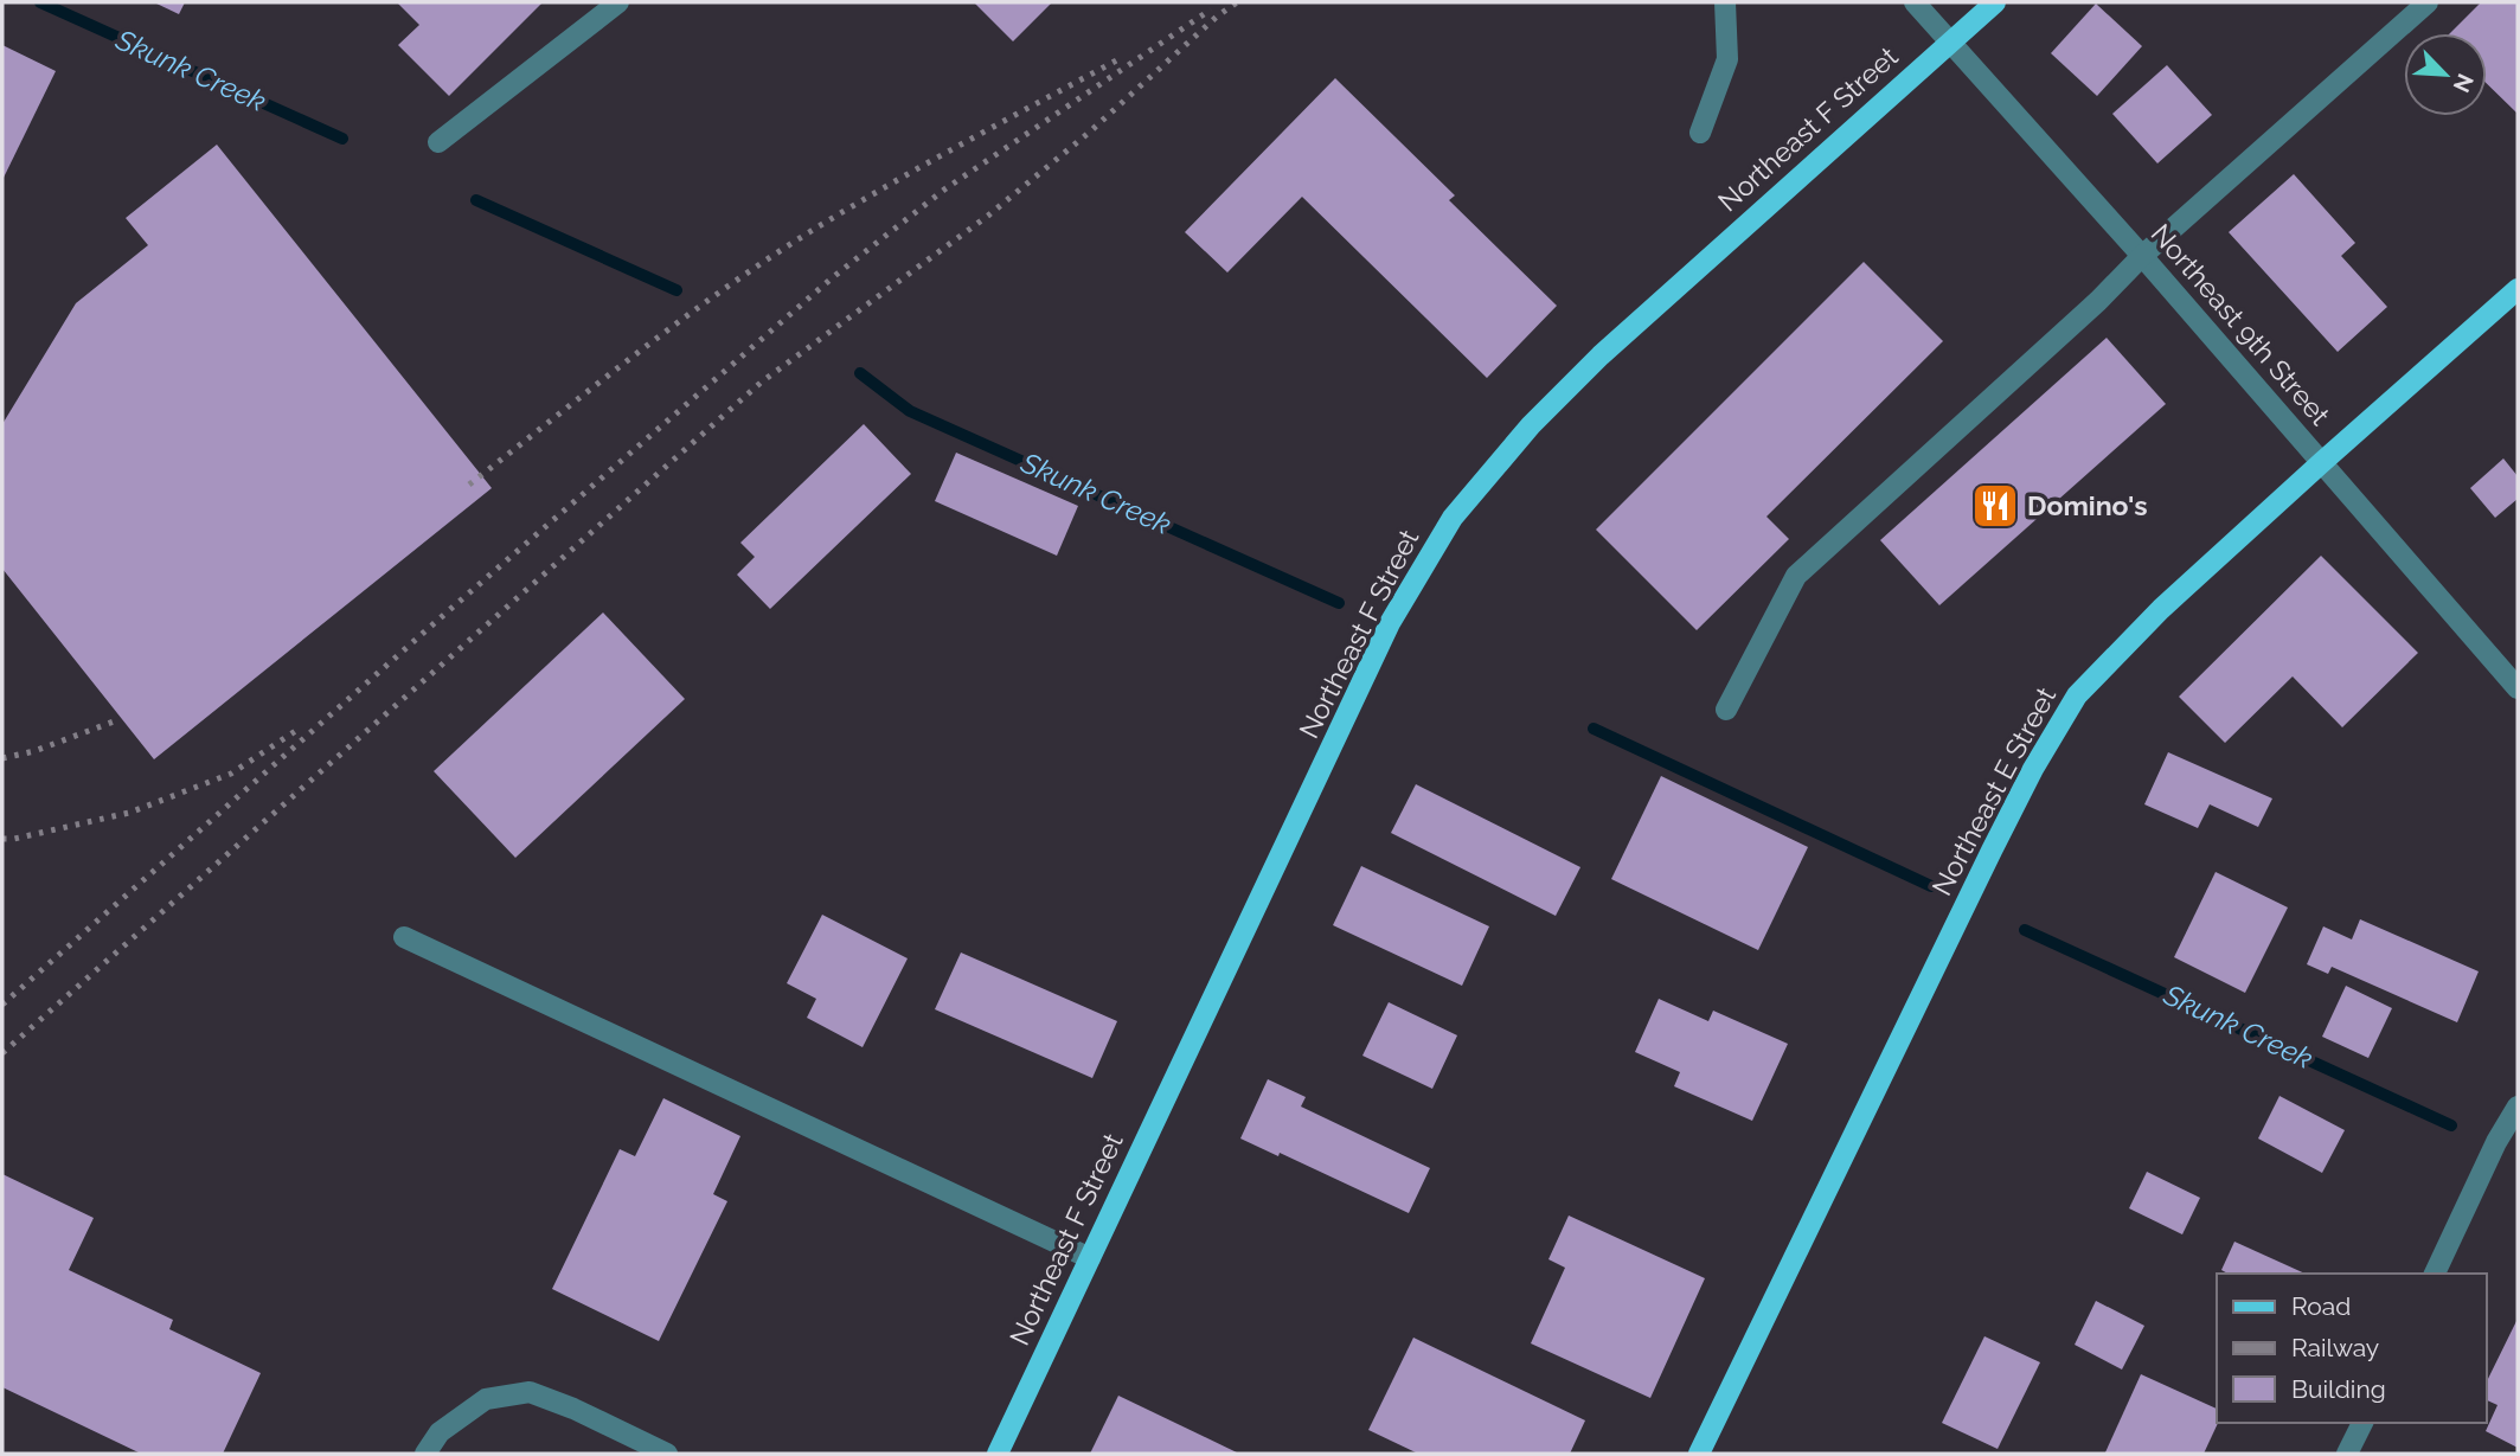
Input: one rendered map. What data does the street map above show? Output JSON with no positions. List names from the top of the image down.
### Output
{
  "streets": {
    "main road": ["Northeast F Street", "Northeast E Street"],
    "street": ["Northeast 9th Street"]
  },
  "crossings": [
    ["Northeast F Street", "Northeast 9th Street"],
    ["Northeast 9th Street", "Northeast E Street"]
  ],
  "water": ["Skunk Creek"],
  "places": {
    "restaurant": ["Domino's"]
  },
  "legend": ["Road", "Railway", "Building"],
  "north": "bottom right"
}
